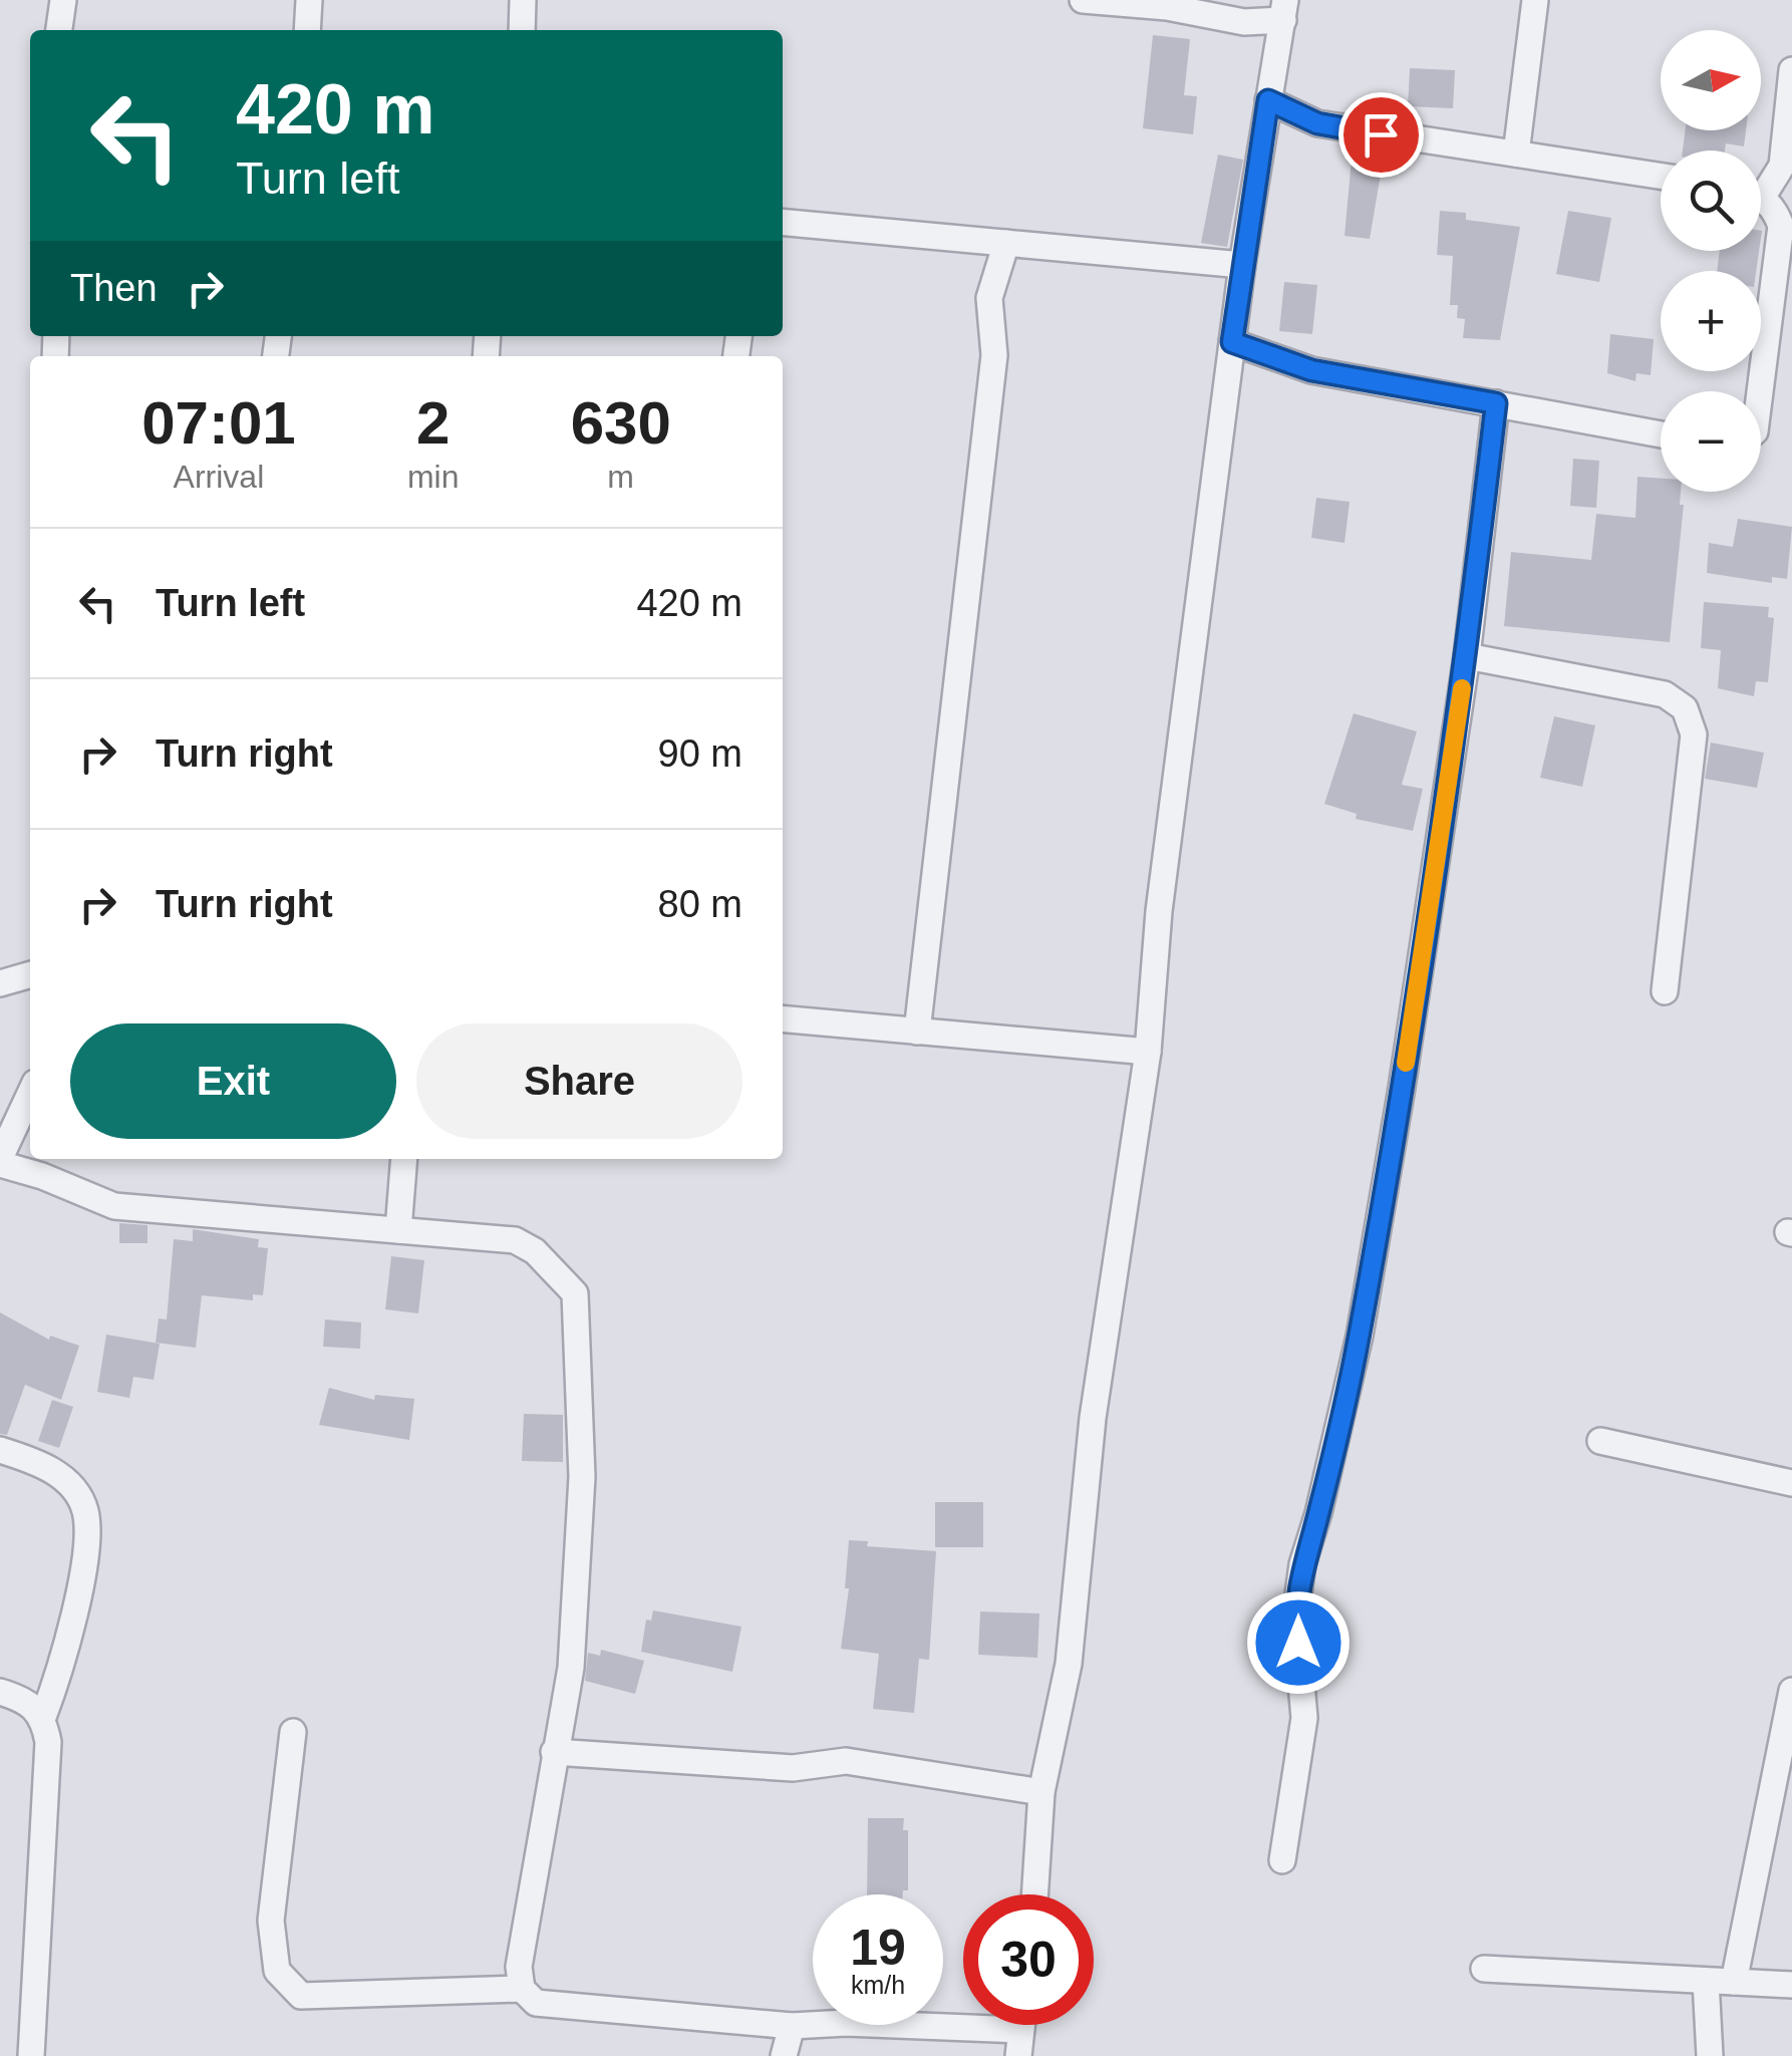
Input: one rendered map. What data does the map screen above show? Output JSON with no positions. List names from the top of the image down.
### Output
{
  "north": "right",
  "page": {
    "map_buttons": ["+", "−"],
    "turn": ["420 m", "Turn left"],
    "then": "Then",
    "eta": [
      "07:01",
      "Arrival",
      "2",
      "min",
      "630",
      "m"
    ],
    "list": [
      {
        "name": "Turn left",
        "value": "420 m"
      },
      {
        "name": "Turn right",
        "value": "90 m"
      },
      {
        "name": "Turn right",
        "value": "80 m"
      }
    ],
    "buttons": ["Exit", "Share"],
    "speed": "19 km/h",
    "limit": "30"
  }
}
